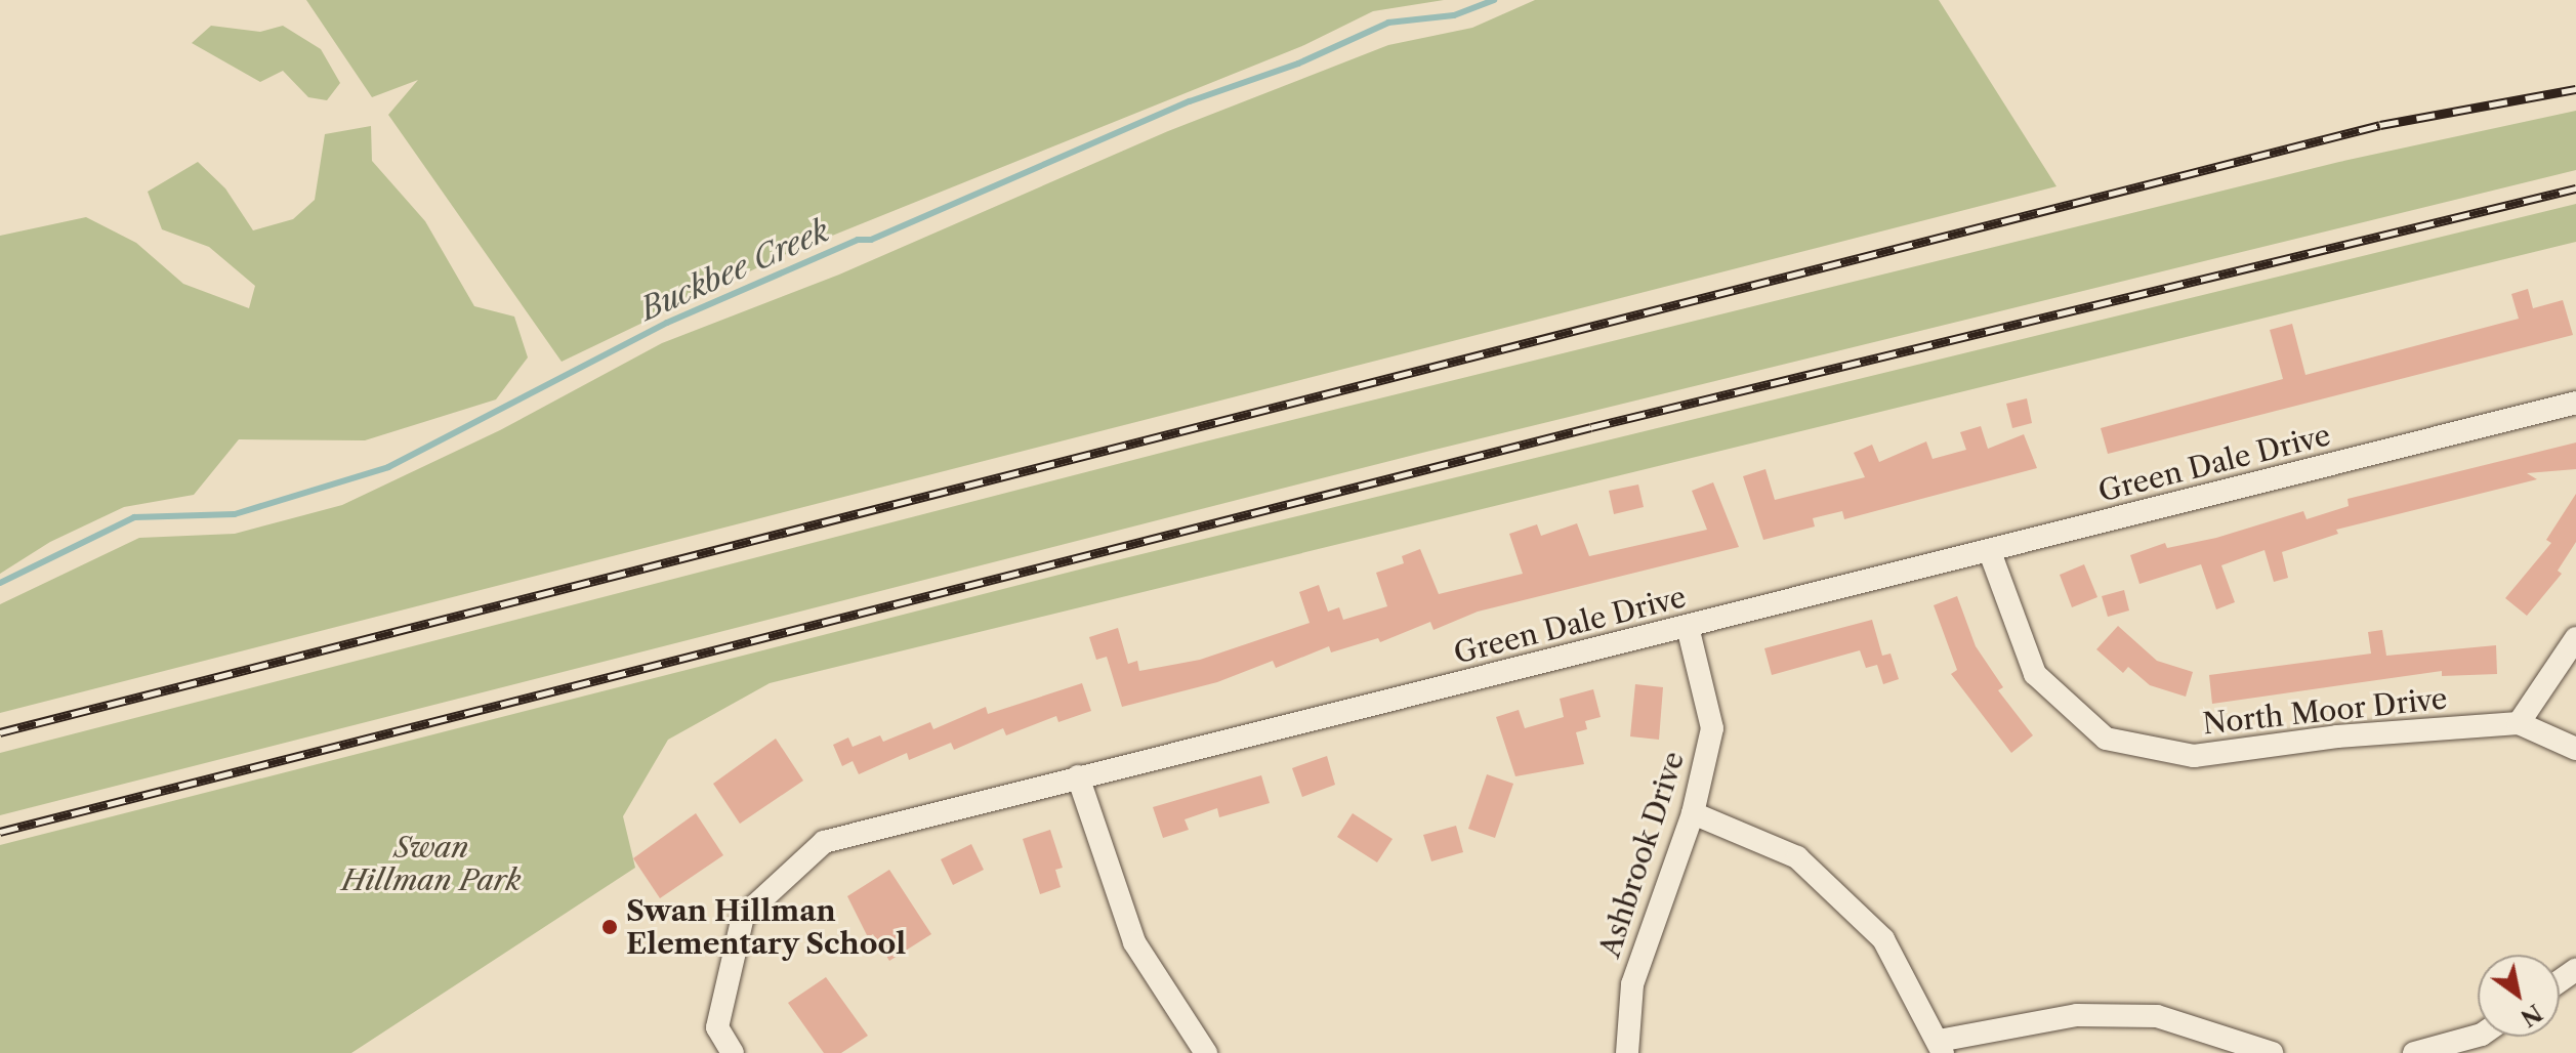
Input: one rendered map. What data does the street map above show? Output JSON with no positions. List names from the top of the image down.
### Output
{
  "streets": {
    "street": ["Green Dale Drive", "North Moor Drive", "Ashbrook Drive"]
  },
  "crossings": [
    ["Green Dale Drive", "North Moor Drive"],
    ["Green Dale Drive", "Ashbrook Drive"]
  ],
  "water": ["Buckbee Creek"],
  "parks": ["Swan Hillman Park"],
  "places": ["Swan Hillman Elementary School"],
  "north": "bottom right"
}
